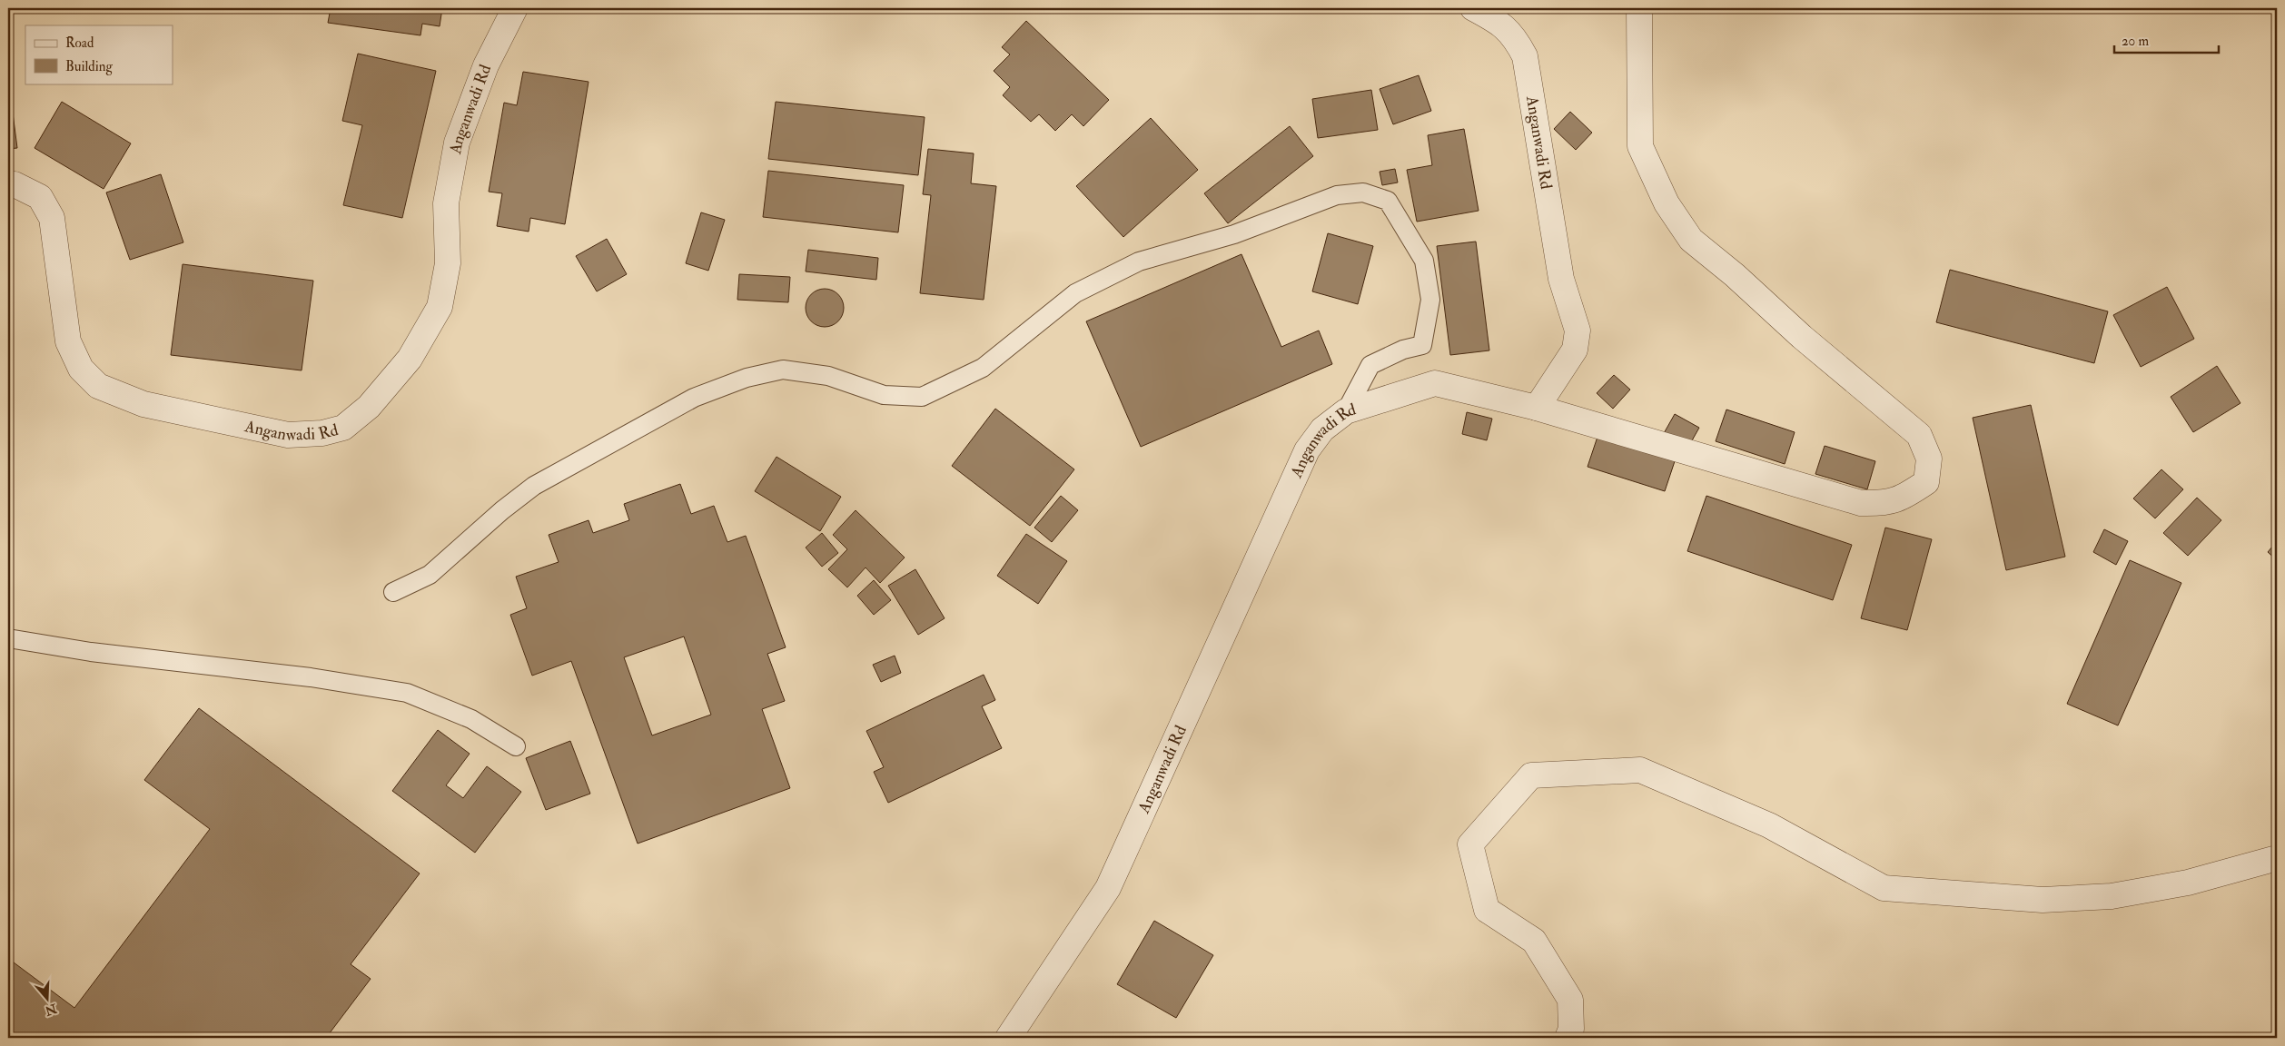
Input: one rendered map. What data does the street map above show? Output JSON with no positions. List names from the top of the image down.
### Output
{
  "streets": {
    "street": ["Anganwadi Rd"]
  },
  "legend": ["Road", "Building"],
  "scale_bar": "20 m",
  "north": "bottom"
}
